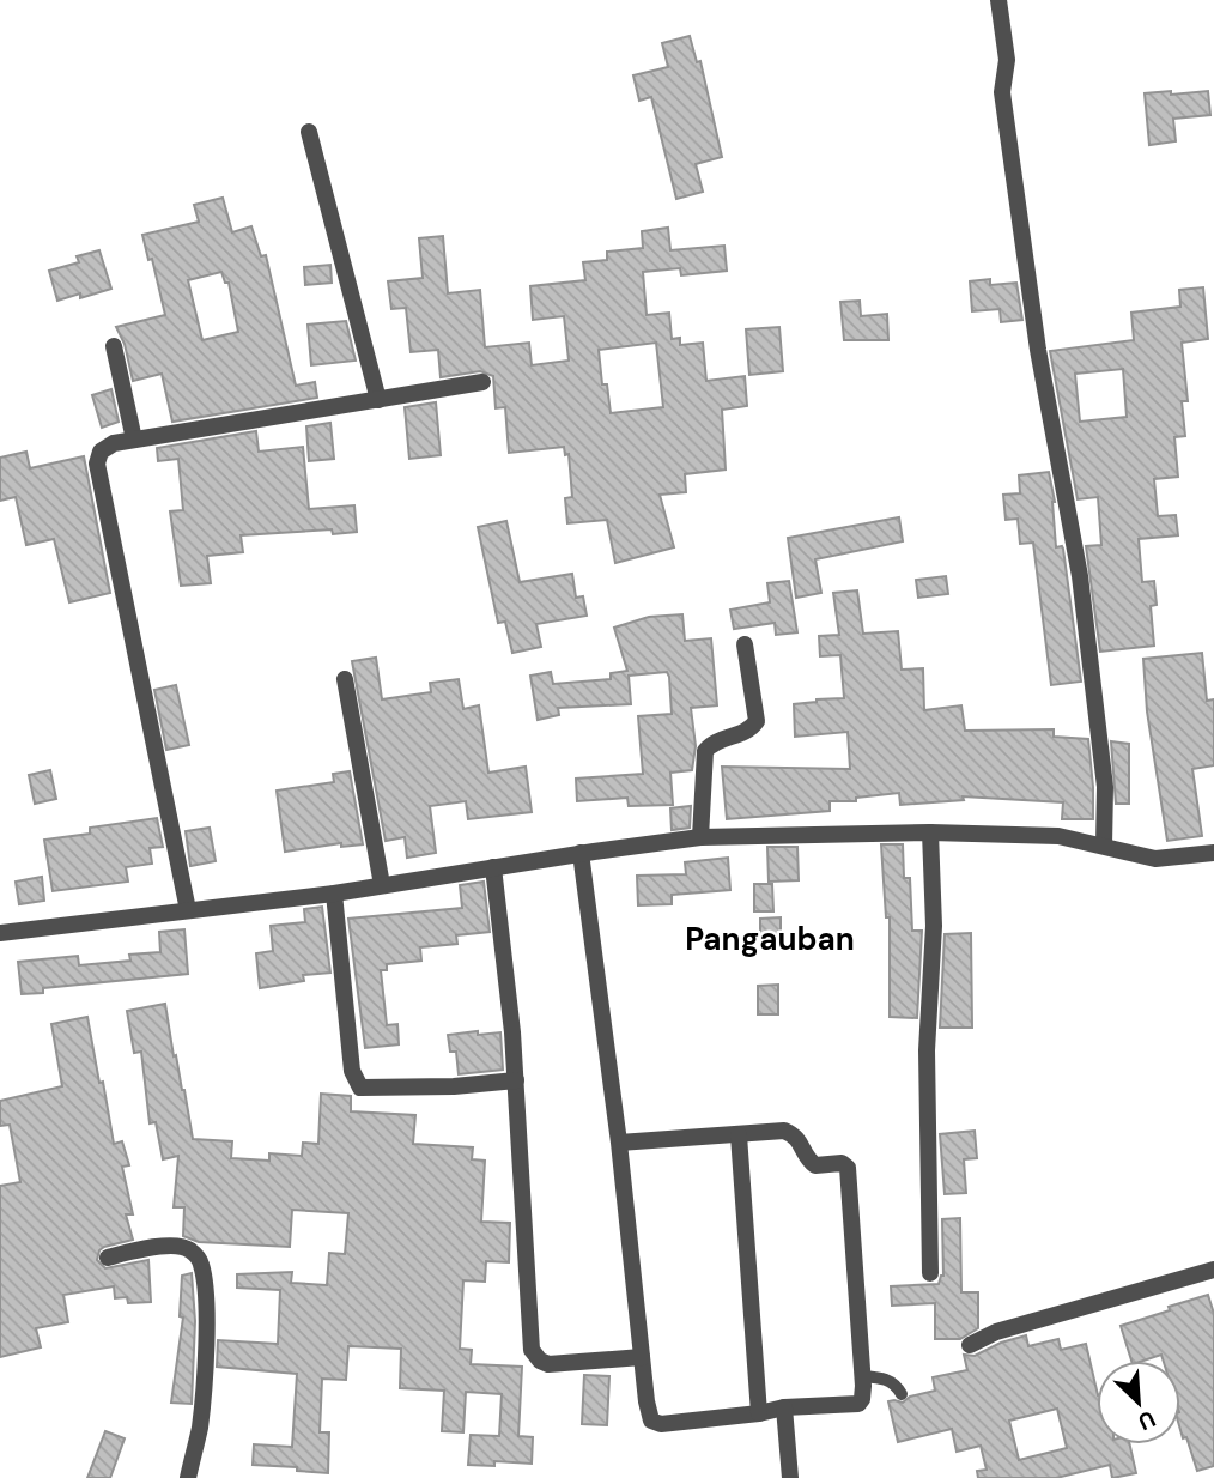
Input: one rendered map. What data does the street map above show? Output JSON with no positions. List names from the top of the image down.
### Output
{
  "districts": ["Pangauban"],
  "north": "bottom right"
}
